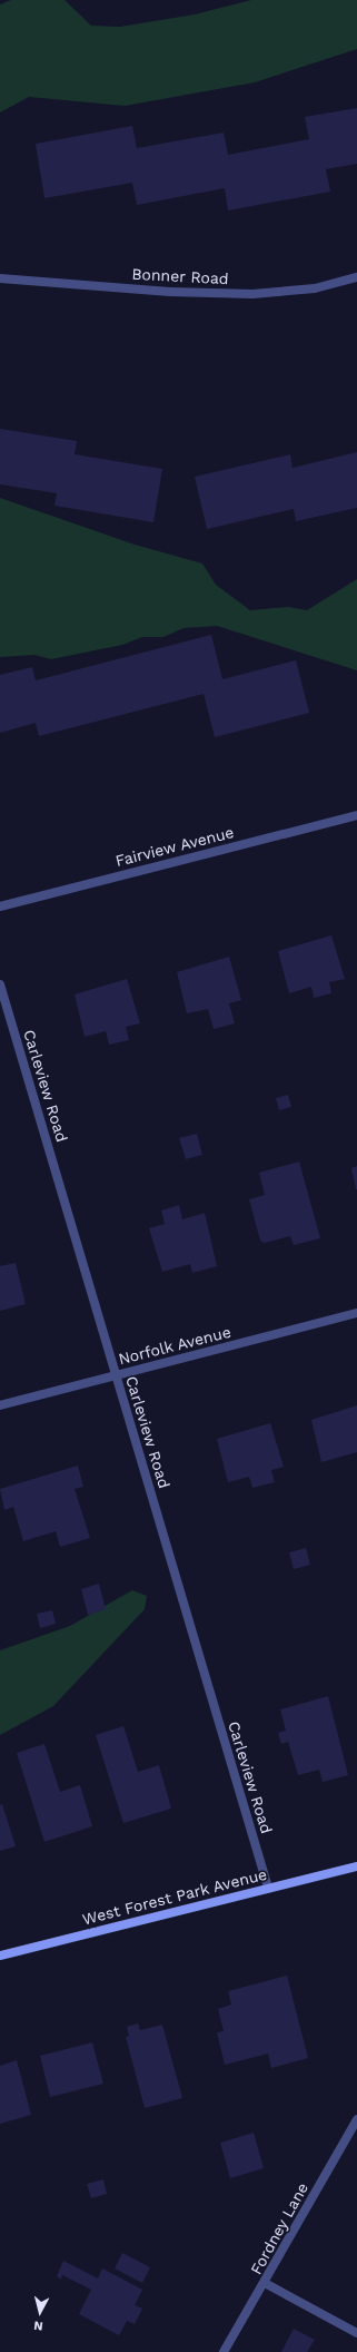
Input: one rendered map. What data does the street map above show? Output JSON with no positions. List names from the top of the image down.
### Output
{
  "streets": {
    "main road": ["West Forest Park Avenue"],
    "street": [
      "Bonner Road",
      "Fairview Avenue",
      "Carleview Road",
      "Norfolk Avenue",
      "Fordney Lane"
    ]
  },
  "crossings": [
    ["Carleview Road", "Norfolk Avenue"],
    ["Carleview Road", "West Forest Park Avenue"]
  ],
  "north": "bottom"
}
